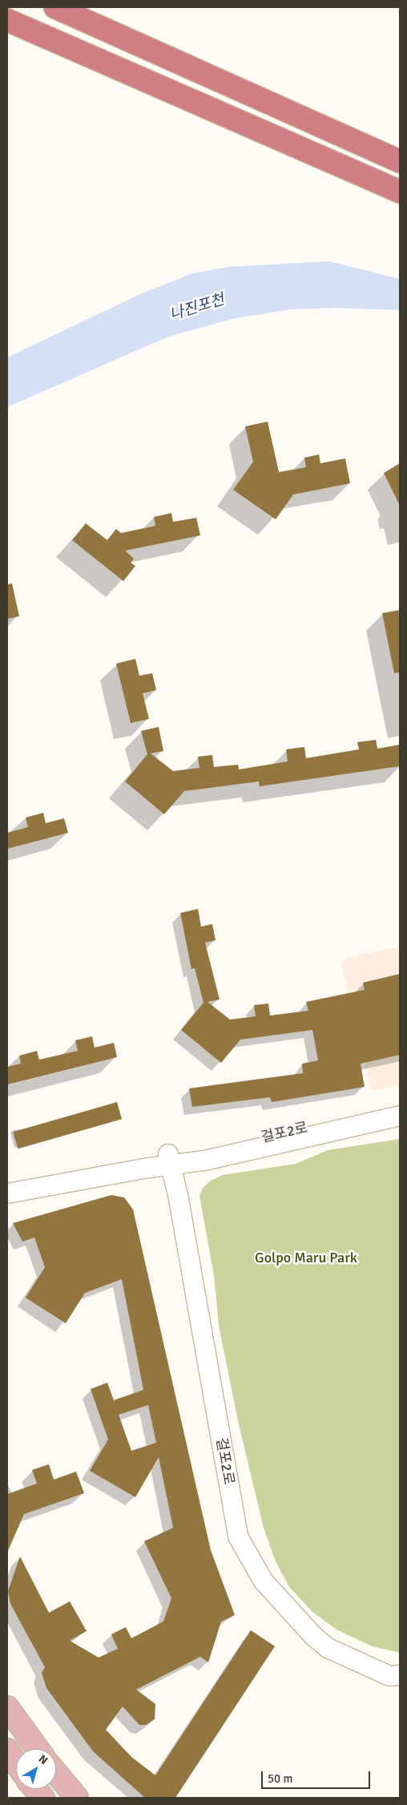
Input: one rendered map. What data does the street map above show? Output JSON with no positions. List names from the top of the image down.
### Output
{
  "streets": {
    "street": ["걸포2로"]
  },
  "water": ["나진포천"],
  "parks": ["Golpo Maru Park"],
  "scale_bar": "50 m",
  "north": "top right"
}
